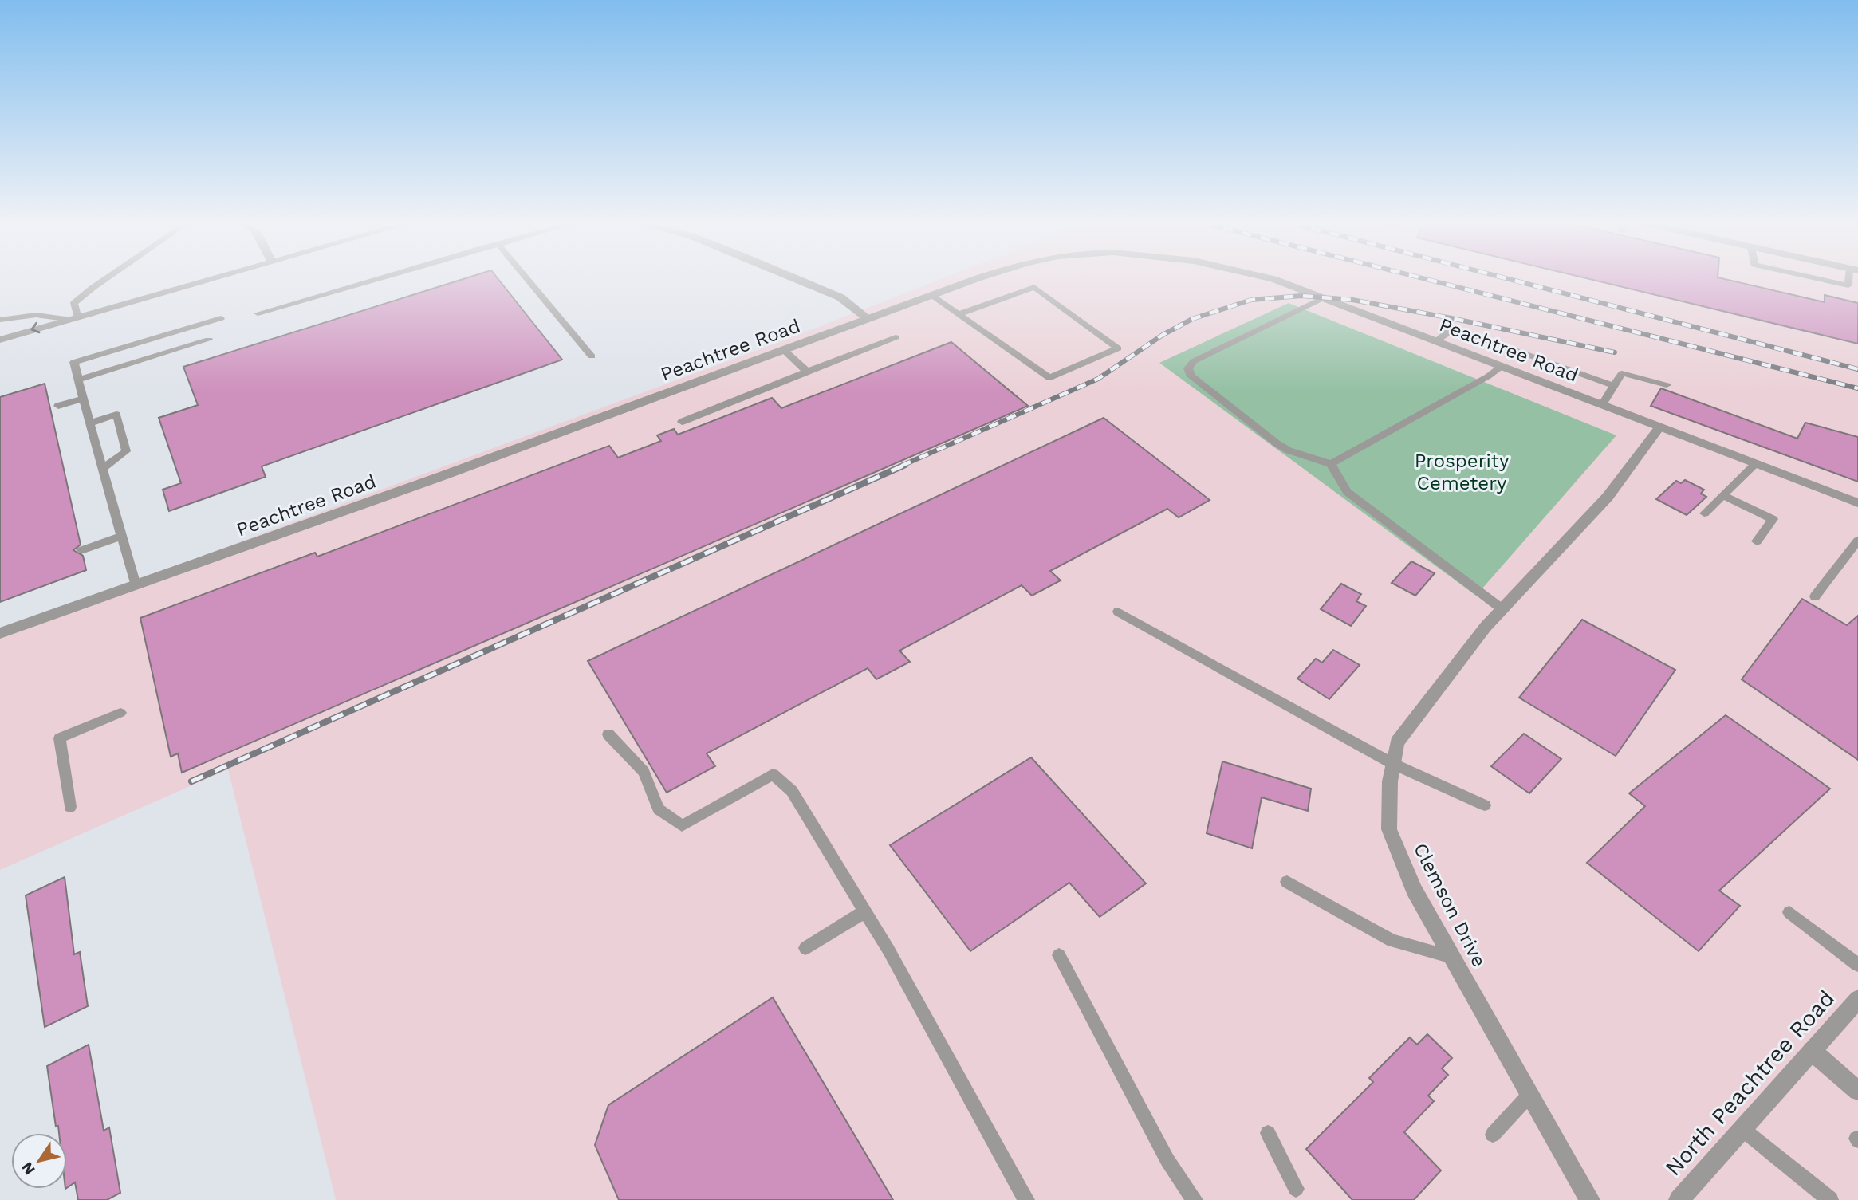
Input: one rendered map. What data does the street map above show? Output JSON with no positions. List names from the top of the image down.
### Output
{
  "streets": {
    "street": ["Peachtree Road", "Clemson Drive", "North Peachtree Road"]
  },
  "crossings": [
    ["Peachtree Road", "Clemson Drive"]
  ],
  "parks": ["Prosperity Cemetery"],
  "north": "bottom left"
}
